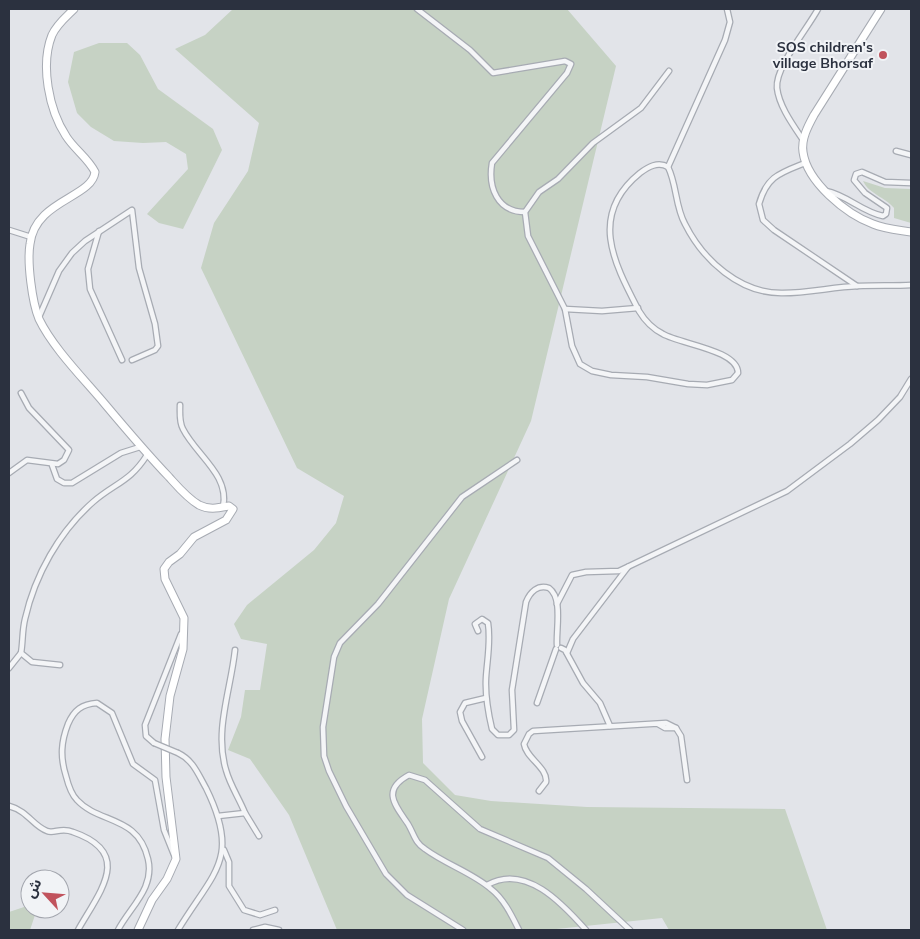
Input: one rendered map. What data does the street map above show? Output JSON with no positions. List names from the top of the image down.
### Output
{
  "places": ["SOS children's village Bhorsaf"],
  "north": "top left"
}
